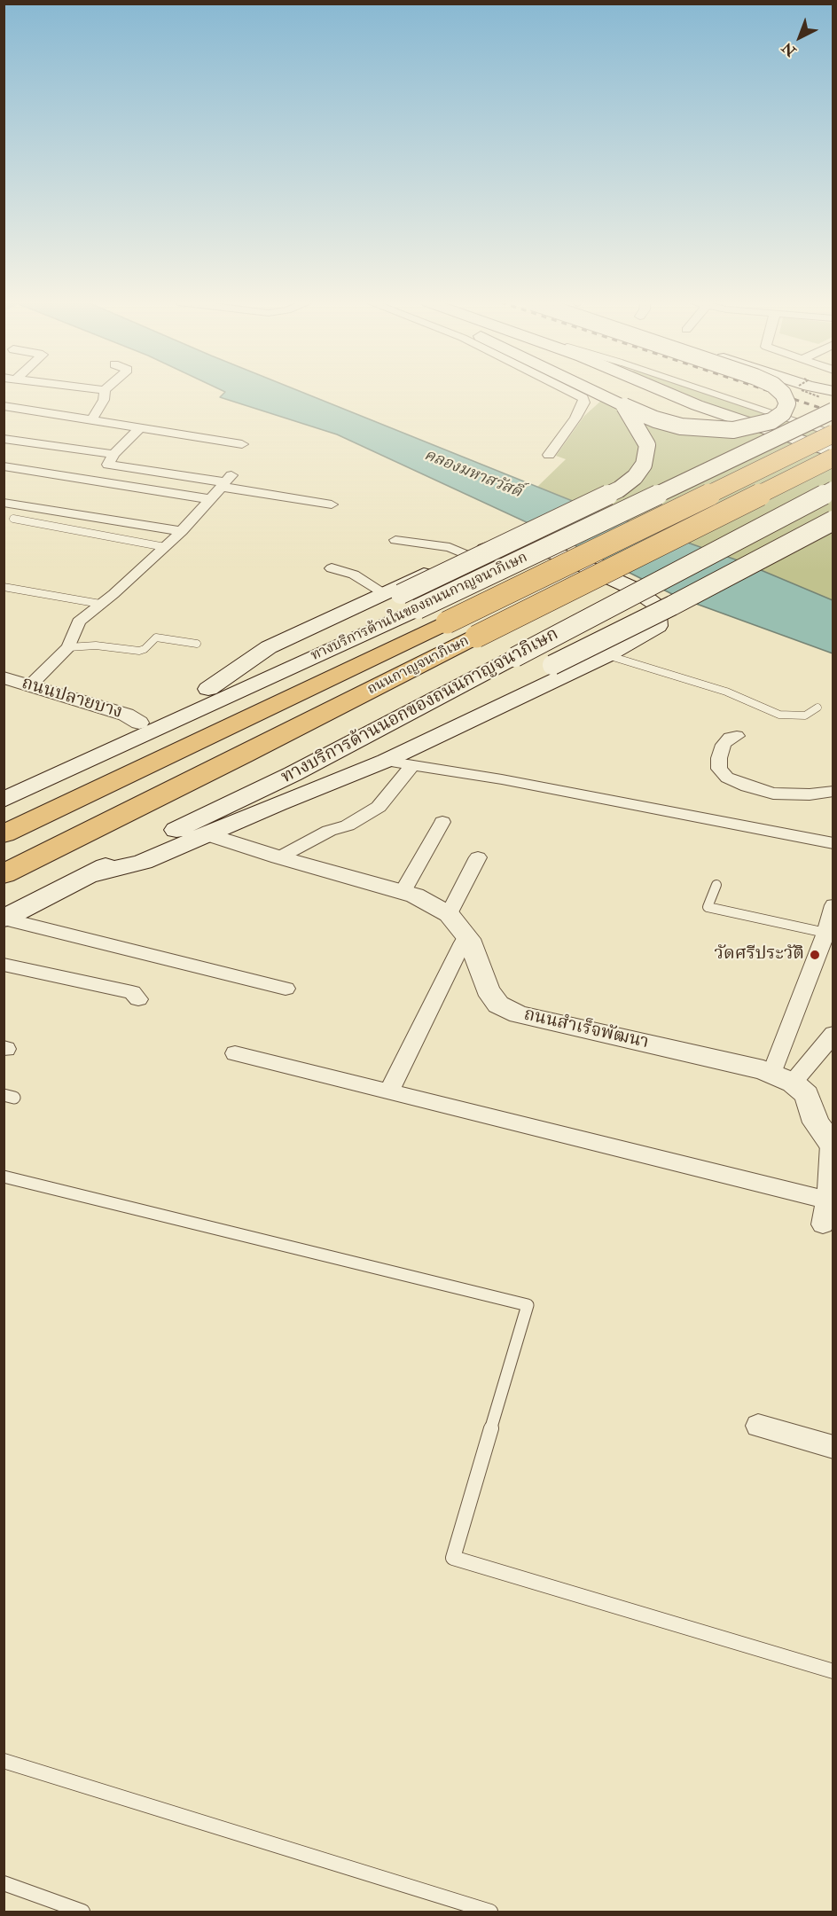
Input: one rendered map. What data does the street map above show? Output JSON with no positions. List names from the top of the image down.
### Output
{
  "streets": {
    "highway": ["ถนนกาญจนาภิเษก"],
    "main road": ["ทางบริการด้านในของถนนกาญจนาภิเษก", "ทางบริการด้านนอกของถนนกาญจนาภิเษก"],
    "street": ["ถนนปลายบาง", "ถนนสำเร็จพัฒนา"]
  },
  "water": ["คลองมหาสวัสดิ์"],
  "places": ["วัดศรีประวัติ"],
  "north": "bottom left"
}
